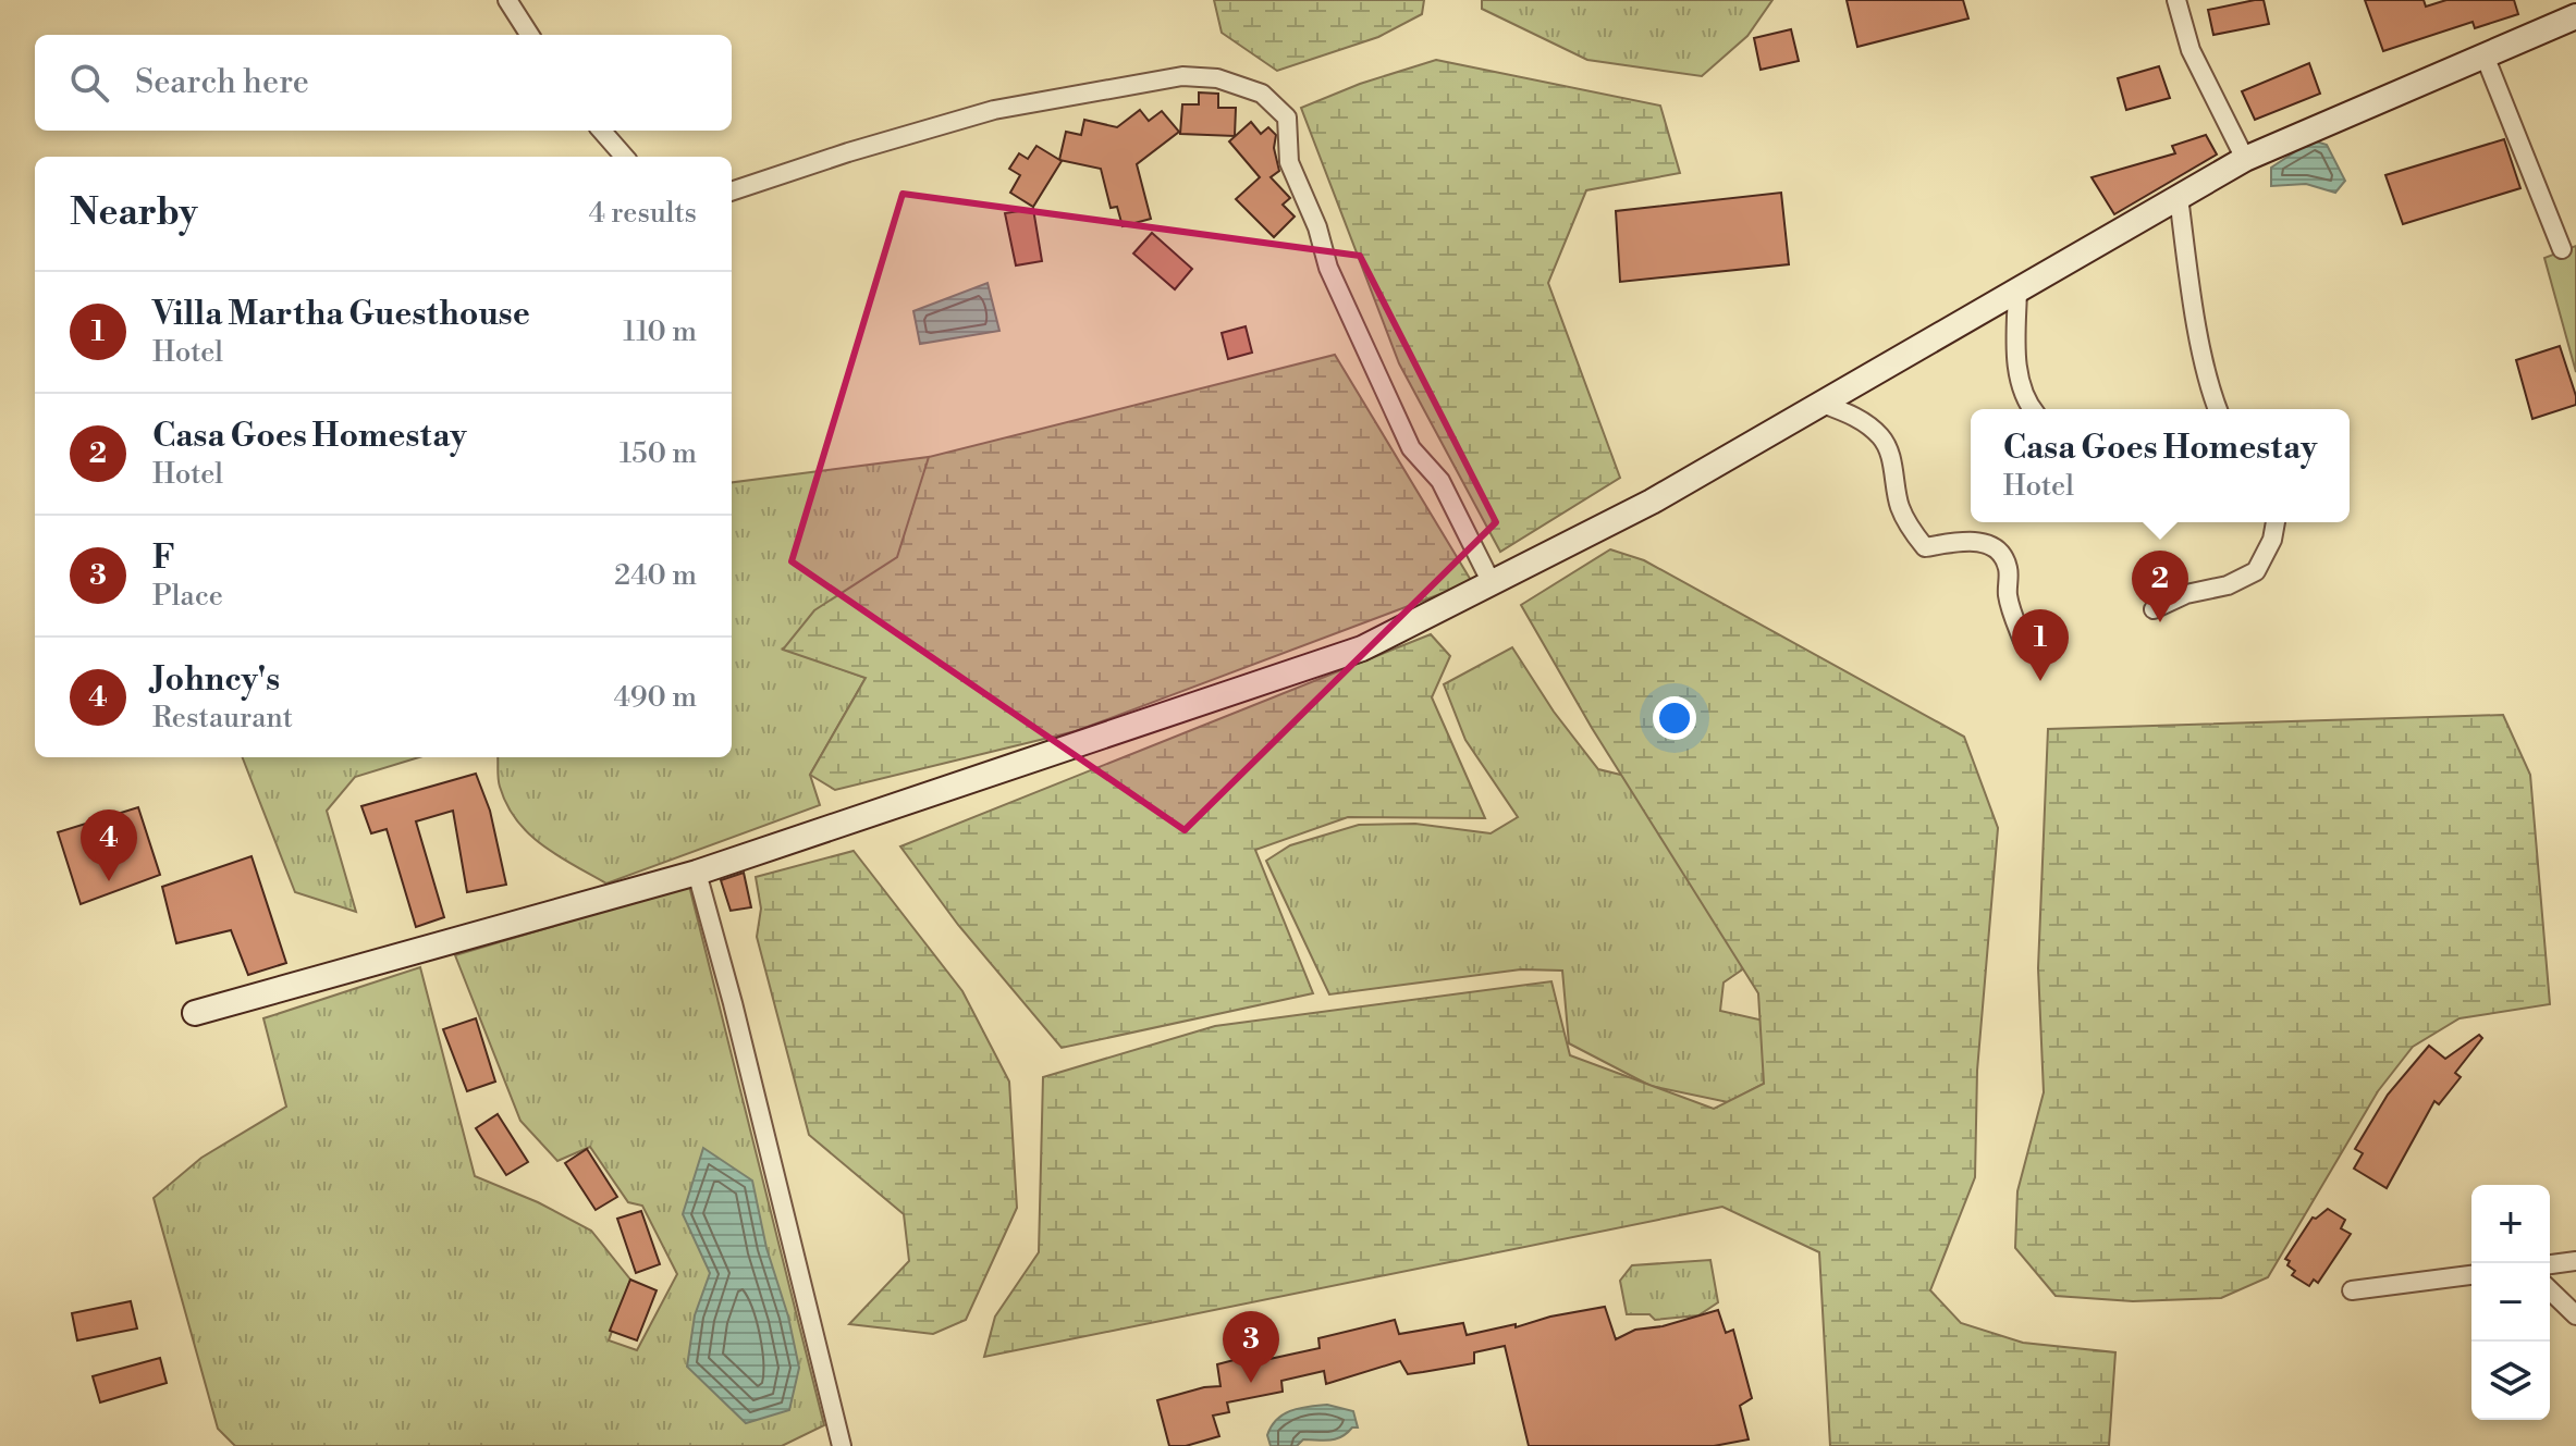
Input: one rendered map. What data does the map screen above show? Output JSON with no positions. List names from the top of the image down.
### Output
{
  "page": {
    "search": "Search here",
    "heading": ["Nearby", "4 results"],
    "list": [
      {
        "mark": "1",
        "name": "Villa Martha Guesthouse",
        "note": "Hotel",
        "value": "110 m"
      },
      {
        "mark": "2",
        "name": "Casa Goes Homestay",
        "note": "Hotel",
        "value": "150 m"
      },
      {
        "mark": "3",
        "name": "F",
        "note": "Place",
        "value": "240 m"
      },
      {
        "mark": "4",
        "name": "Johncy's",
        "note": "Restaurant",
        "value": "490 m"
      }
    ],
    "popup": ["Casa Goes Homestay", "Hotel"],
    "pins": [
      "2",
      "1",
      "4",
      "3"
    ],
    "map_buttons": ["+", "−"]
  }
}
